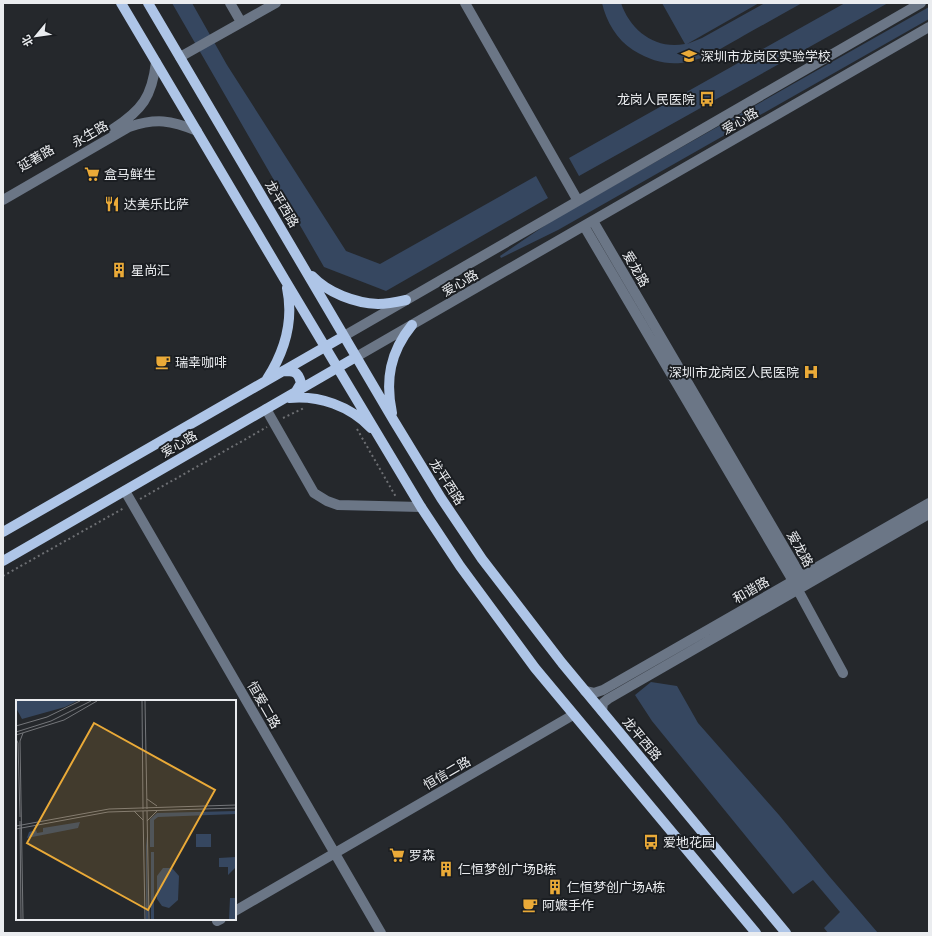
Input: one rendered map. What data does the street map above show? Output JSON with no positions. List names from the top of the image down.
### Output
{
  "streets": {
    "main road": ["爱心路", "龙平西路"],
    "street": [
      "永生路",
      "延著路",
      "爱龙路",
      "和谐路",
      "恒爱二路",
      "恒信二路"
    ]
  },
  "crossings": [
    ["爱心路", "龙平西路"],
    ["爱心路", "爱龙路"],
    ["爱心路", "恒爱二路"],
    ["龙平西路", "和谐路"],
    ["爱龙路", "和谐路"],
    ["恒爱二路", "恒信二路"]
  ],
  "places": {
    "school or university": ["深圳市龙岗区实验学校"],
    "bus stop": ["龙岗人民医院", "爱地花园"],
    "supermarket": ["盒马鲜生", "罗森"],
    "restaurant": ["达美乐比萨"],
    "building": ["星尚汇", "仁恒梦创广场B栋", "仁恒梦创广场A栋"],
    "cafe": ["瑞幸咖啡", "阿嬷手作"],
    "hospital": ["深圳市龙岗区人民医院"]
  },
  "north": "bottom left"
}
